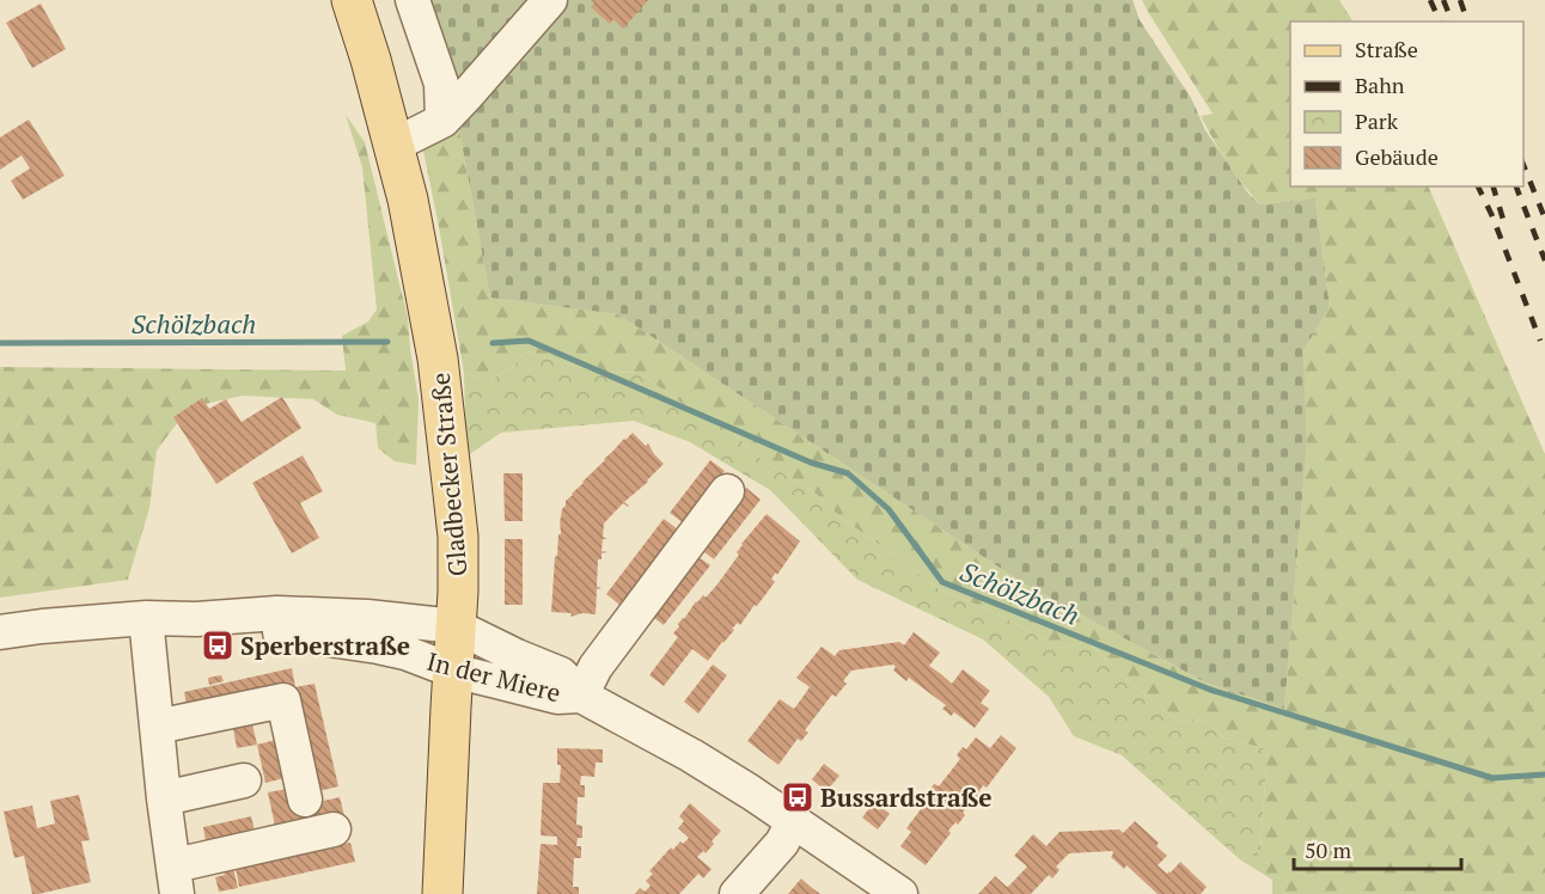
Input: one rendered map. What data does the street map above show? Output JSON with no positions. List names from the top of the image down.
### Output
{
  "streets": {
    "main road": ["Gladbecker Straße"],
    "street": ["In der Miere"]
  },
  "crossings": [
    ["Gladbecker Straße", "In der Miere"]
  ],
  "water": ["Schölzbach"],
  "places": {
    "bus stop": ["Sperberstraße", "Bussardstraße"]
  },
  "legend": [
    "Straße",
    "Bahn",
    "Park",
    "Gebäude"
  ],
  "scale_bar": "50 m"
}
